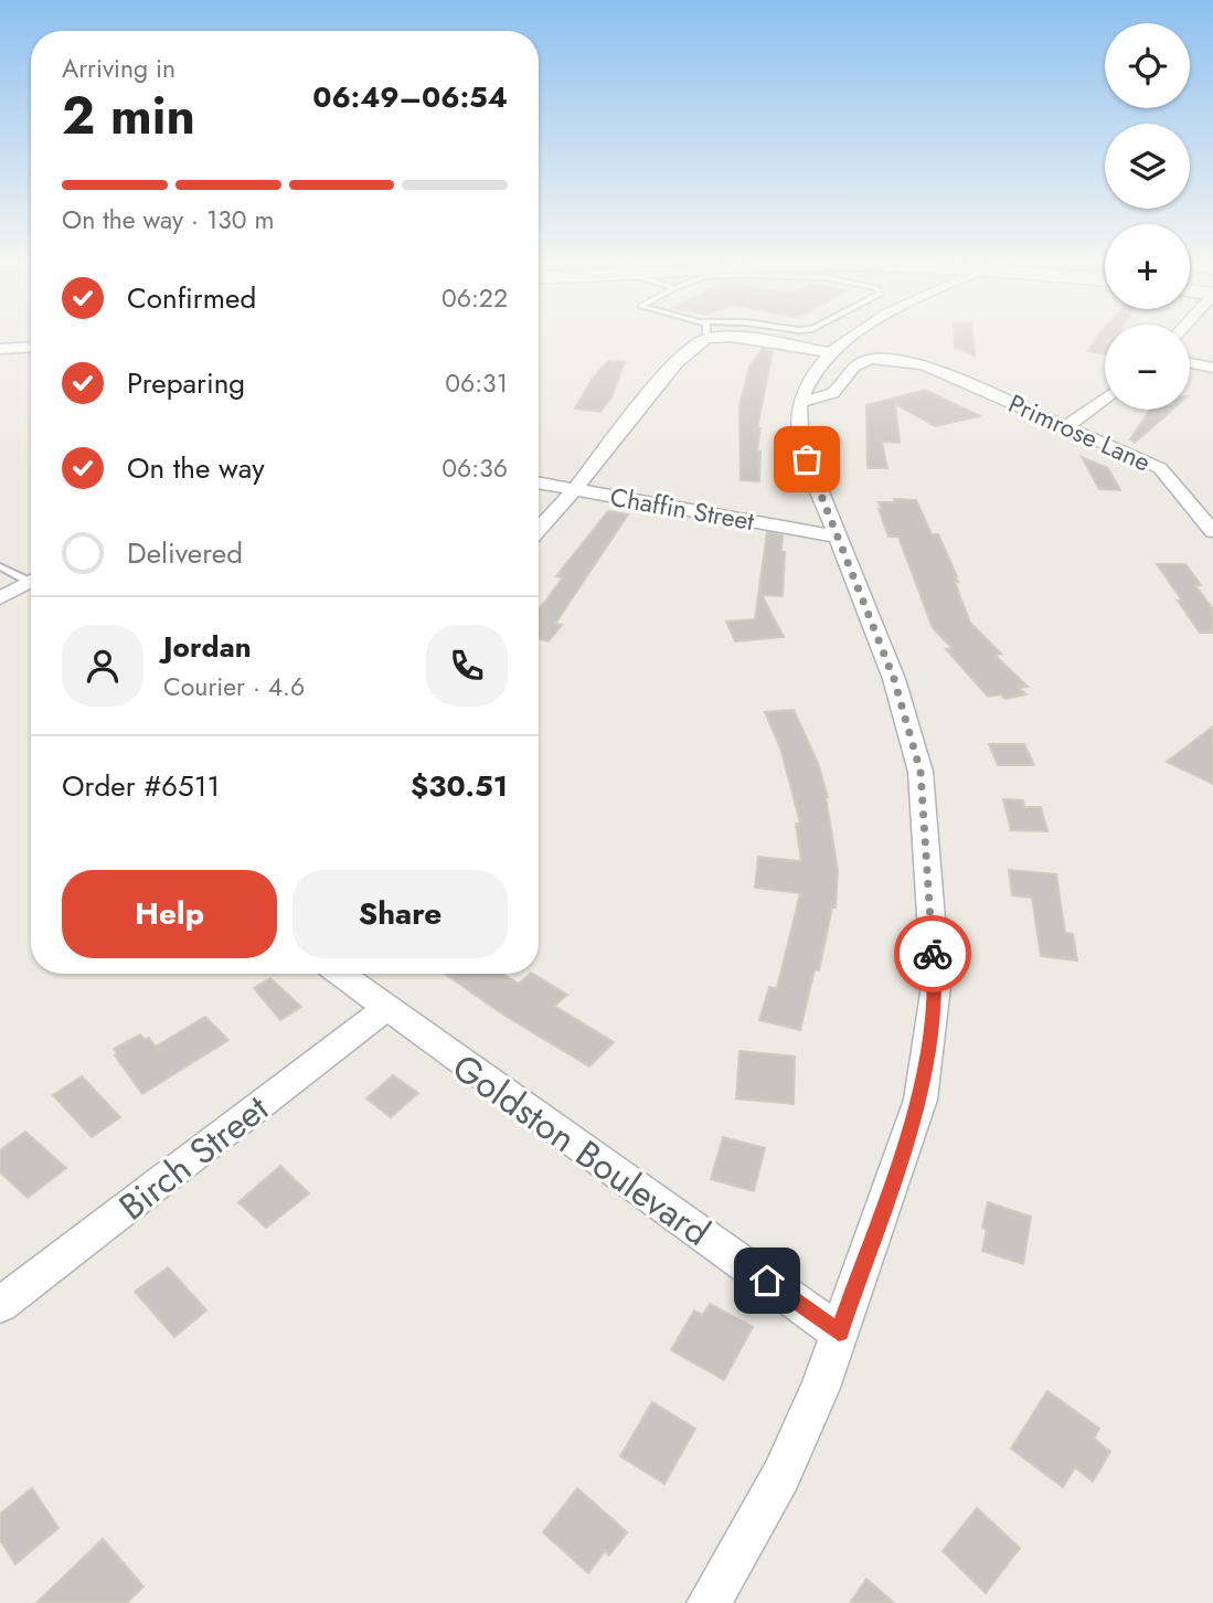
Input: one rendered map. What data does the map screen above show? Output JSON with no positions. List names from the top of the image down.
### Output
{
  "streets": {
    "street": [
      "Primrose Lane",
      "Chaffin Street",
      "Goldston Boulevard",
      "Birch Street"
    ]
  },
  "crossings": [
    ["Goldston Boulevard", "Birch Street"]
  ],
  "page": {
    "map_buttons": ["+", "−"],
    "heading": ["2 min", "Arriving in", "06:49–06:54"],
    "panel": [
      "Jordan",
      "Courier · 4.6",
      "Order #6511",
      "$30.51"
    ],
    "bar": "On the way · 130 m",
    "list": [
      ["Confirmed", "06:22"],
      ["Preparing", "06:31"],
      ["On the way", "06:36"],
      "Delivered"
    ],
    "buttons": ["Help", "Share"]
  }
}
